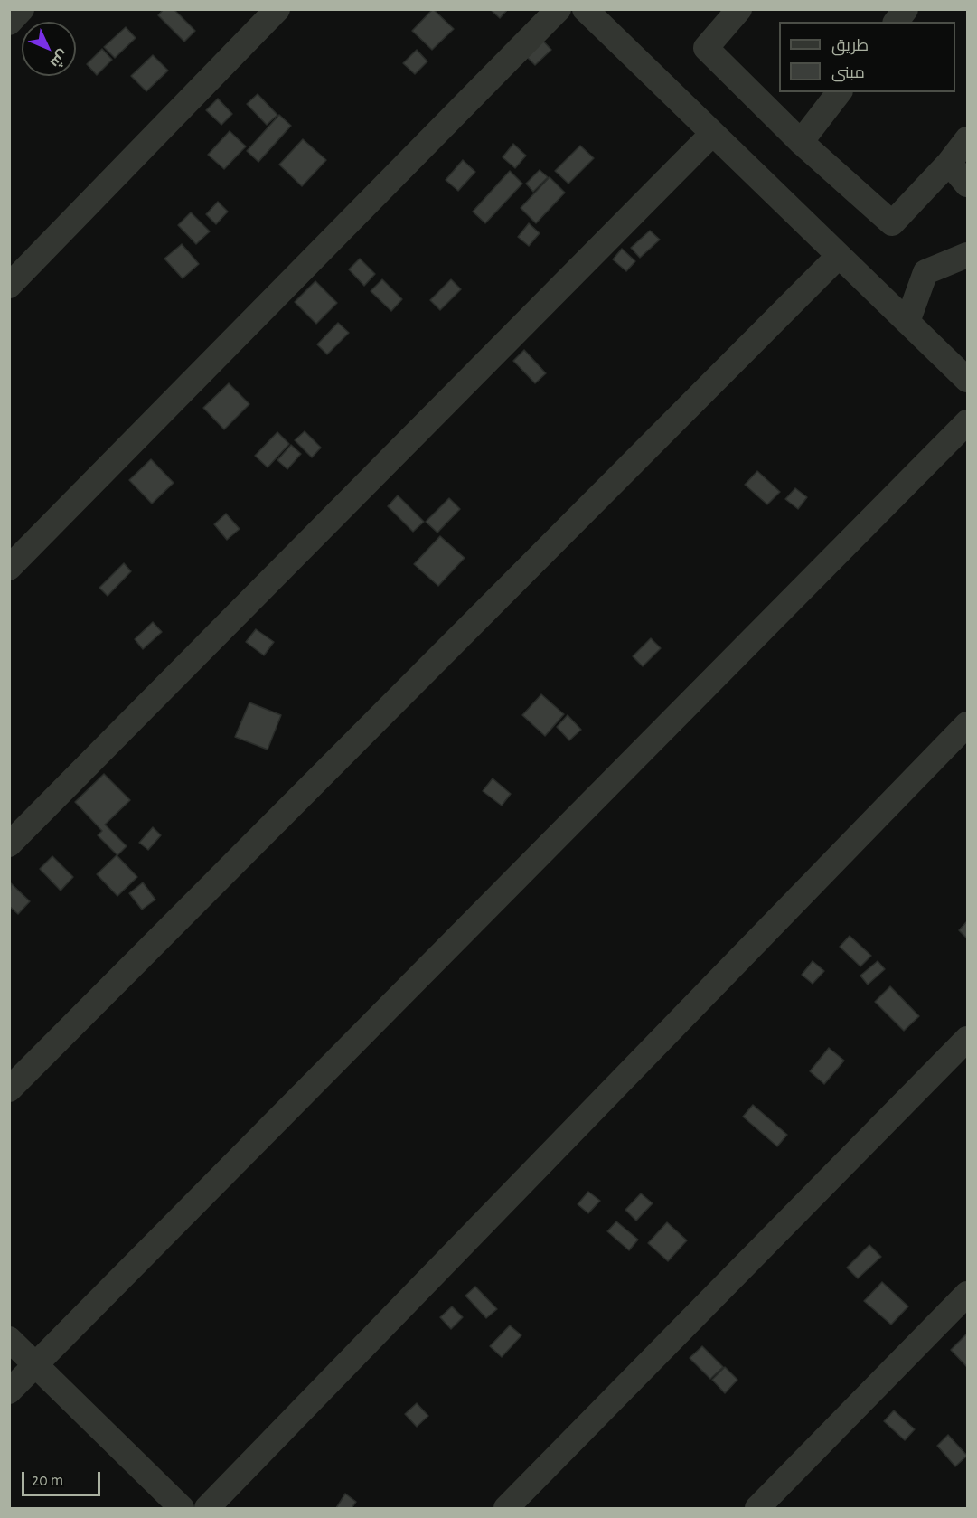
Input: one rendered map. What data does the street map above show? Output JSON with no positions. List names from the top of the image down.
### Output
{
  "legend": ["طريق", "مبنى"],
  "scale_bar": "20 m",
  "north": "bottom right"
}
